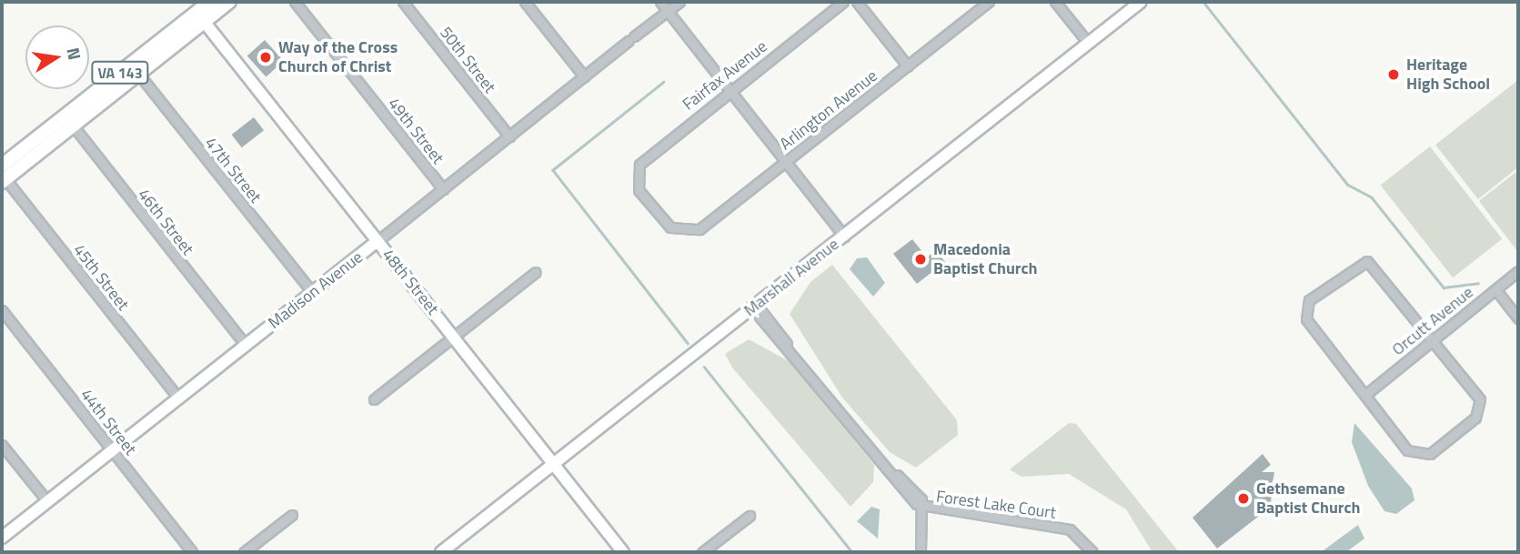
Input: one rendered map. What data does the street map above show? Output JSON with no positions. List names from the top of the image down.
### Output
{
  "streets": {
    "main road": ["VA 143"],
    "street": [
      "50th Street",
      "Fairfax Avenue",
      "Arlington Avenue",
      "49th Street",
      "47th Street",
      "46th Street",
      "45th Street",
      "Marshall Avenue",
      "48th Street",
      "Madison Avenue",
      "Orcutt Avenue",
      "44th Street",
      "Forest Lake Court"
    ]
  },
  "crossings": [
    ["50th Street", "Madison Avenue"],
    ["VA 143", "47th Street"],
    ["VA 143", "46th Street"],
    ["VA 143", "45th Street"],
    ["VA 143", "48th Street"],
    ["Fairfax Avenue", "Arlington Avenue"],
    ["49th Street", "Madison Avenue"],
    ["47th Street", "Madison Avenue"],
    ["46th Street", "Madison Avenue"],
    ["45th Street", "Madison Avenue"],
    ["Marshall Avenue", "48th Street"],
    ["Marshall Avenue", "Forest Lake Court"],
    ["48th Street", "Madison Avenue"],
    ["Madison Avenue", "44th Street"]
  ],
  "places": [
    "Way of the Cross Church of Christ",
    "Heritage High School",
    "Macedonia Baptist Church",
    "Gethsemane Baptist Church"
  ],
  "north": "right"
}
